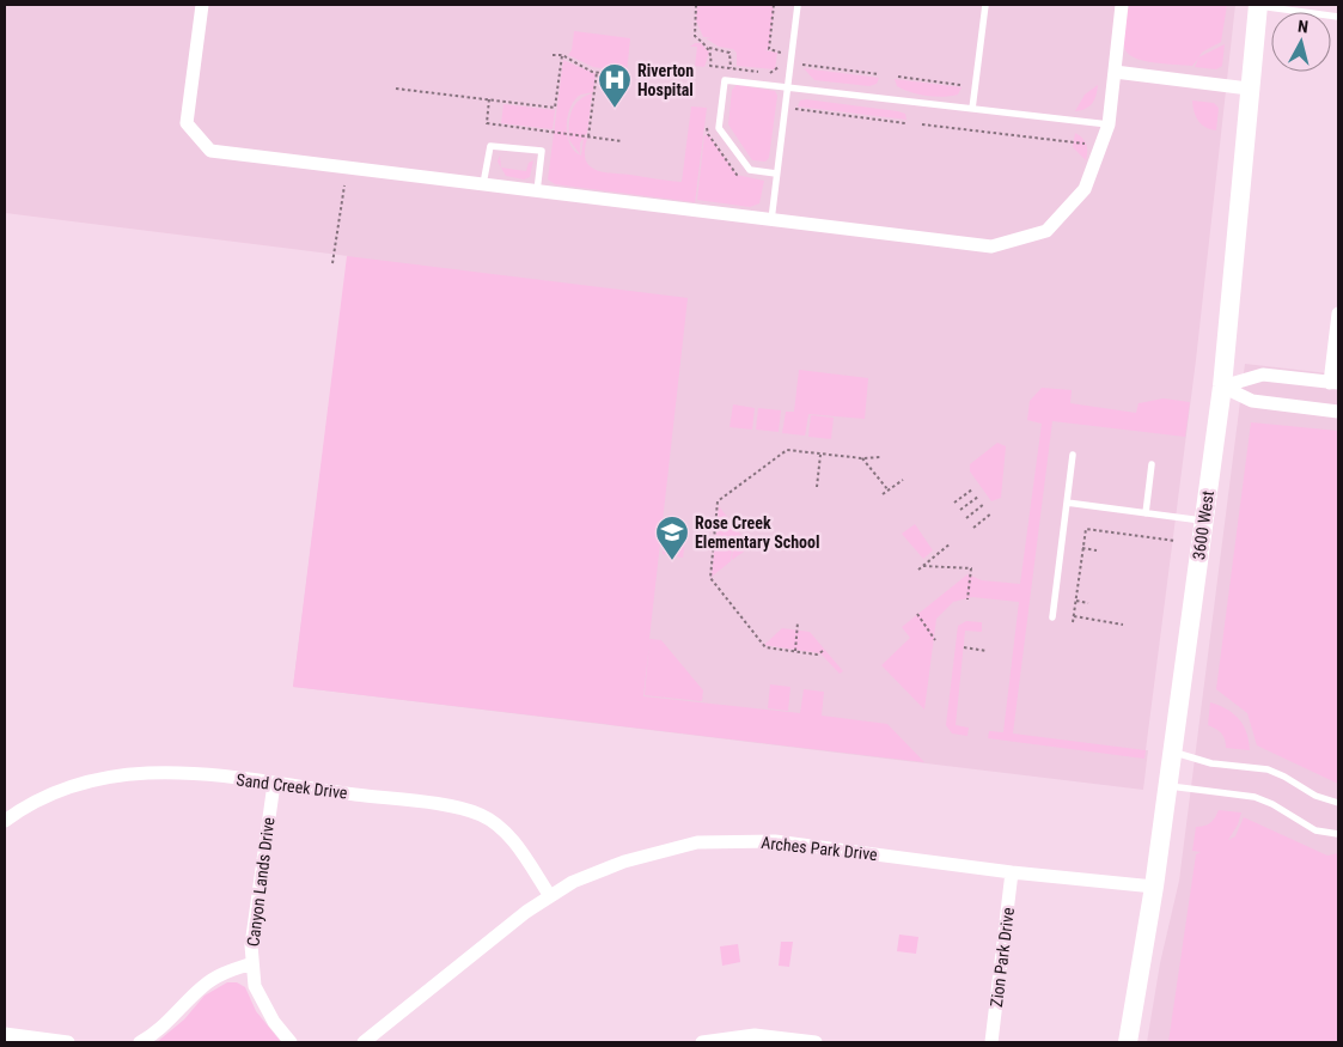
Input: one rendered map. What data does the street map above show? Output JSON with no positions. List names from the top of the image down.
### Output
{
  "streets": {
    "main road": ["3600 West"],
    "street": [
      "Sand Creek Drive",
      "Arches Park Drive",
      "Canyon Lands Drive",
      "Zion Park Drive"
    ]
  },
  "crossings": [
    ["3600 West", "Arches Park Drive"],
    ["Sand Creek Drive", "Arches Park Drive"],
    ["Sand Creek Drive", "Canyon Lands Drive"],
    ["Arches Park Drive", "Zion Park Drive"]
  ],
  "places": {
    "hospital": ["Riverton Hospital"],
    "school or university": ["Rose Creek Elementary School"]
  },
  "north": "top"
}
